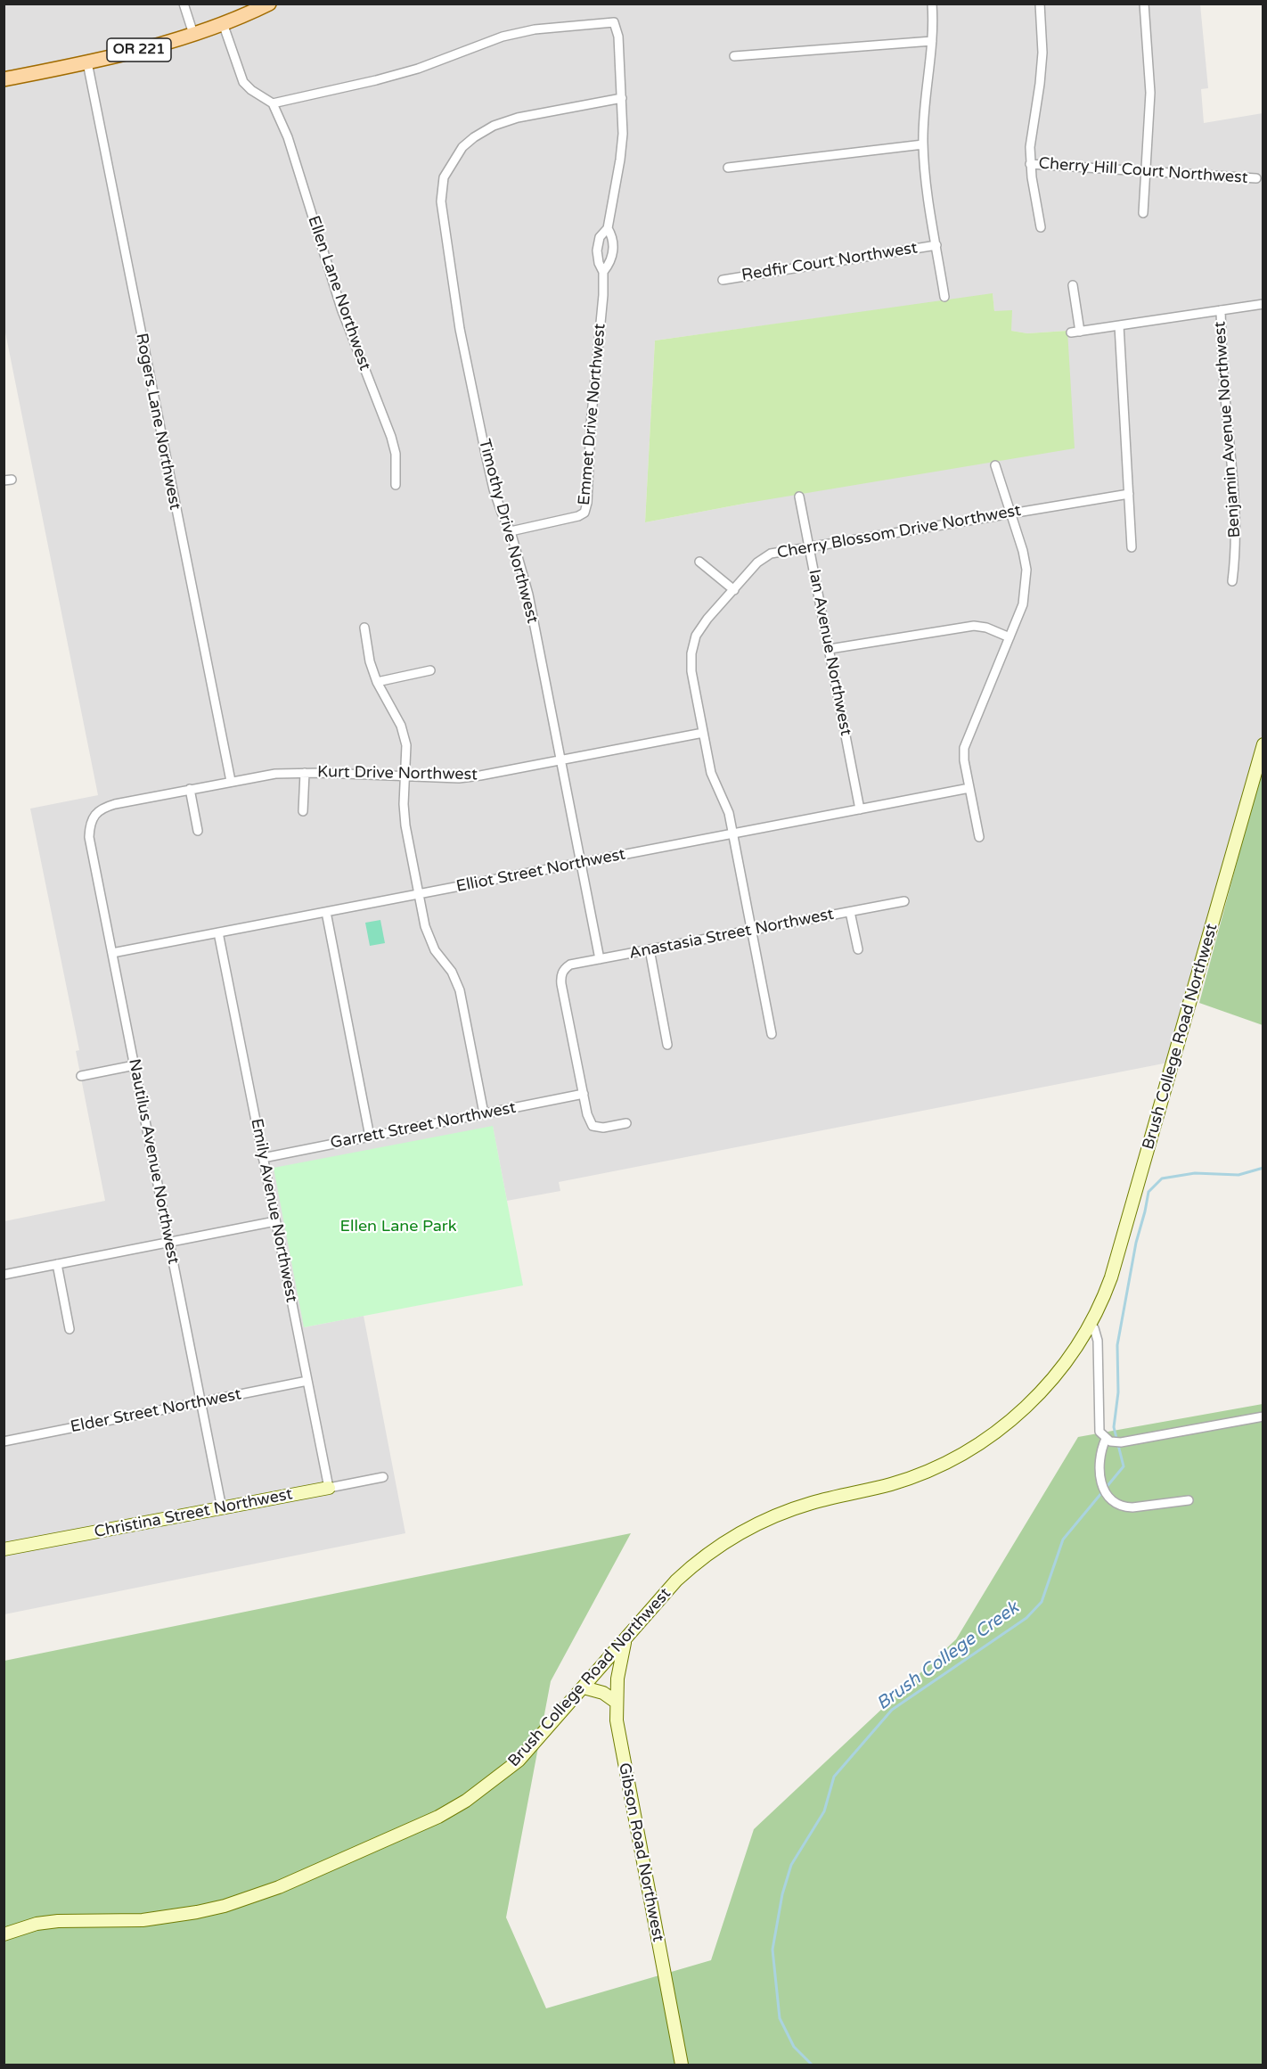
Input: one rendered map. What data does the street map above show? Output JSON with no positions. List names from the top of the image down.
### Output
{
  "streets": {
    "main road": ["OR 221"],
    "street": [
      "Cherry Hill Court Northwest",
      "Redfir Court Northwest",
      "Ellen Lane Northwest",
      "Emmet Drive Northwest",
      "Rogers Lane Northwest",
      "Benjamin Avenue Northwest",
      "Timothy Drive Northwest",
      "Cherry Blossom Drive Northwest",
      "Ian Avenue Northwest",
      "Kurt Drive Northwest",
      "Elliot Street Northwest",
      "Anastasia Street Northwest",
      "Brush College Road Northwest",
      "Garrett Street Northwest",
      "Nautilus Avenue Northwest",
      "Emily Avenue Northwest",
      "Elder Street Northwest",
      "Christina Street Northwest",
      "Gibson Road Northwest"
    ]
  },
  "crossings": [
    ["OR 221", "Rogers Lane Northwest"],
    ["Ellen Lane Northwest", "Emmet Drive Northwest"],
    ["Emmet Drive Northwest", "Timothy Drive Northwest"],
    ["Rogers Lane Northwest", "Kurt Drive Northwest"],
    ["Timothy Drive Northwest", "Kurt Drive Northwest"],
    ["Timothy Drive Northwest", "Elliot Street Northwest"],
    ["Timothy Drive Northwest", "Anastasia Street Northwest"],
    ["Cherry Blossom Drive Northwest", "Ian Avenue Northwest"],
    ["Cherry Blossom Drive Northwest", "Kurt Drive Northwest"],
    ["Cherry Blossom Drive Northwest", "Elliot Street Northwest"],
    ["Cherry Blossom Drive Northwest", "Anastasia Street Northwest"],
    ["Ian Avenue Northwest", "Elliot Street Northwest"],
    ["Kurt Drive Northwest", "Nautilus Avenue Northwest"],
    ["Elliot Street Northwest", "Nautilus Avenue Northwest"],
    ["Elliot Street Northwest", "Emily Avenue Northwest"],
    ["Anastasia Street Northwest", "Garrett Street Northwest"],
    ["Brush College Road Northwest", "Gibson Road Northwest"],
    ["Garrett Street Northwest", "Emily Avenue Northwest"],
    ["Nautilus Avenue Northwest", "Elder Street Northwest"],
    ["Nautilus Avenue Northwest", "Christina Street Northwest"],
    ["Emily Avenue Northwest", "Elder Street Northwest"],
    ["Emily Avenue Northwest", "Christina Street Northwest"]
  ],
  "water": ["Brush College Creek"],
  "parks": ["Ellen Lane Park"]
}
